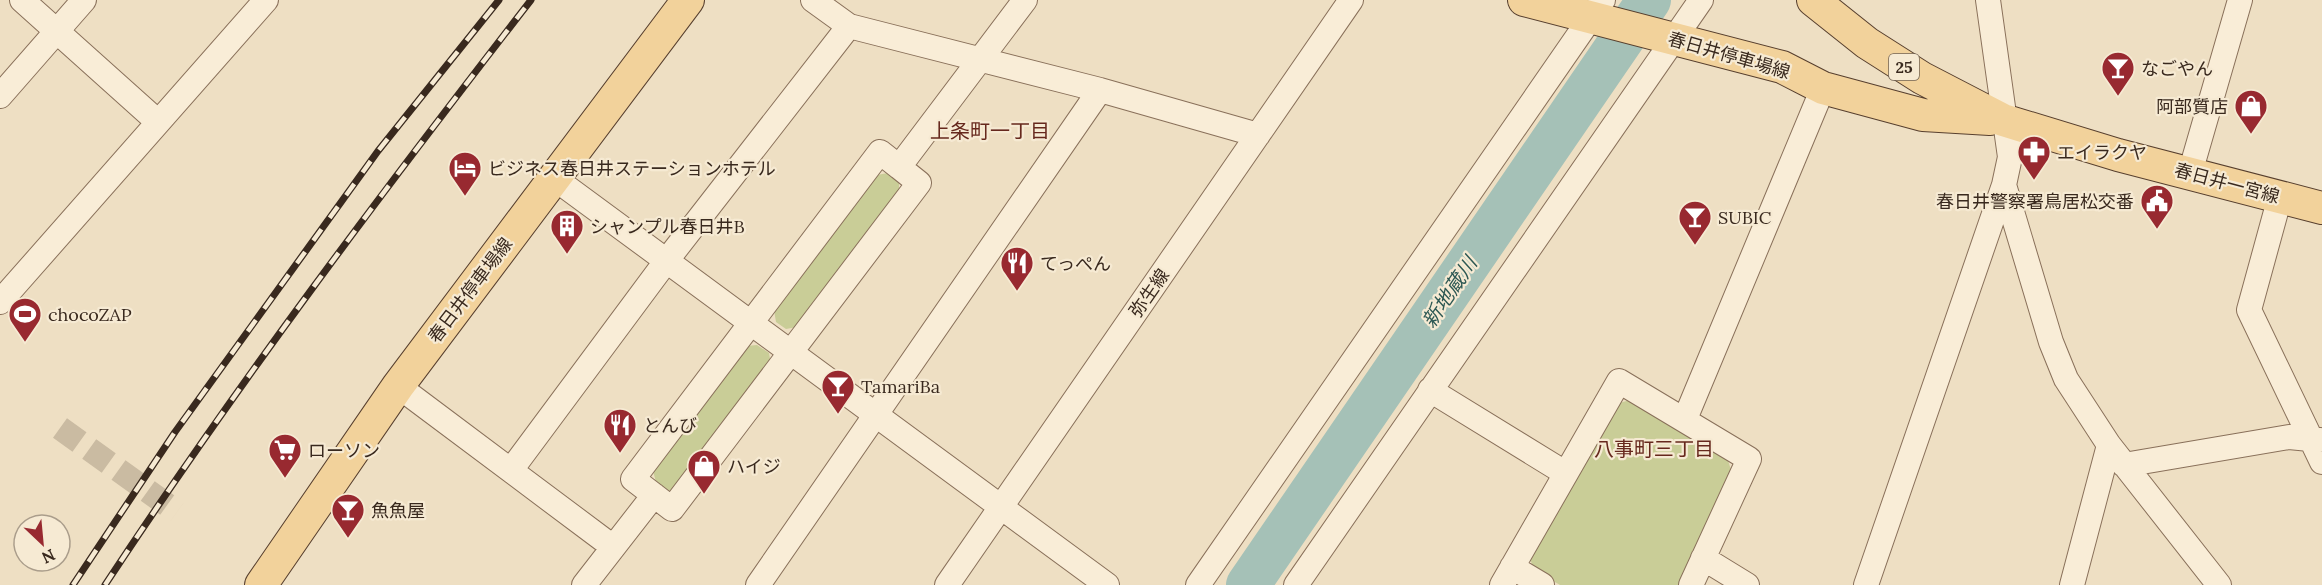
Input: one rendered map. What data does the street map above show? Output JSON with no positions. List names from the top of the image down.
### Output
{
  "streets": {
    "main road": ["春日井停車場線", "25", "春日井一宮線"],
    "street": ["弥生線"]
  },
  "crossings": [
    ["春日井停車場線", "春日井一宮線"]
  ],
  "districts": ["上条町一丁目", "八事町三丁目"],
  "water": ["新地蔵川"],
  "places": {
    "bar": [
      "なごやん",
      "SUBIC",
      "TamariBa",
      "魚魚屋"
    ],
    "shop": ["阿部質店", "ハイジ"],
    "pharmacy": ["エイラクヤ"],
    "hotel": ["ビジネス春日井ステーションホテル"],
    "public building": ["春日井警察署鳥居松交番"],
    "building": ["シャンプル春日井B"],
    "restaurant": ["てっぺん", "とんび"],
    "sports": ["chocoZAP"],
    "supermarket": ["ローソン"]
  },
  "north": "bottom right"
}
